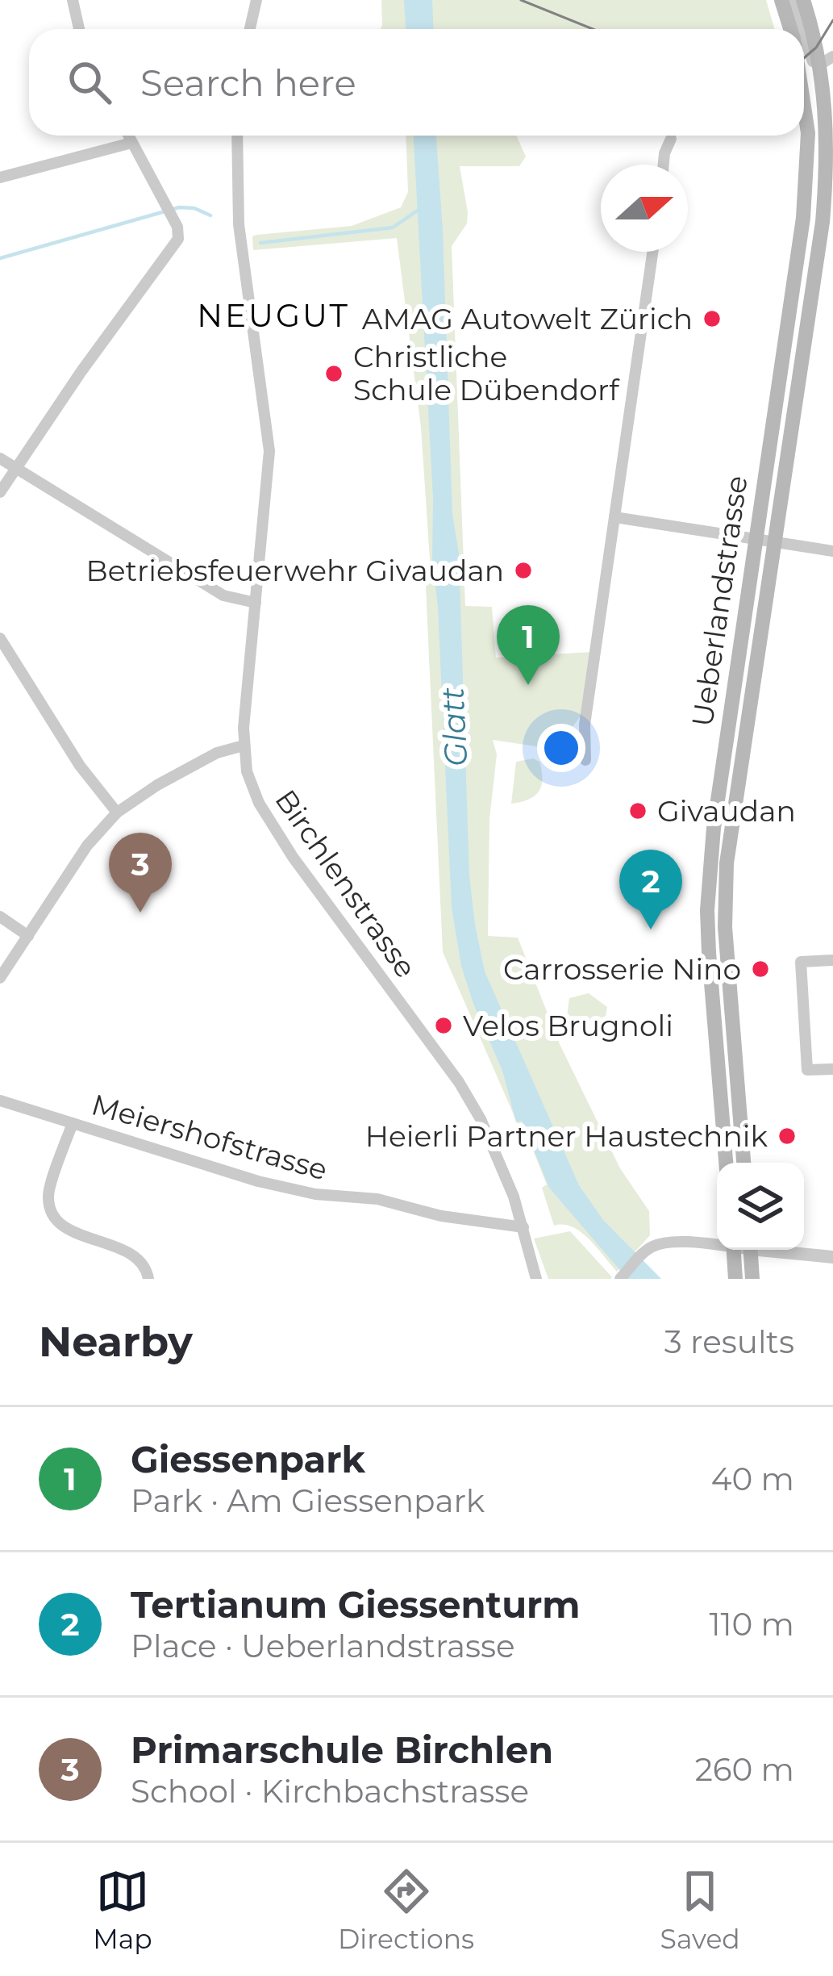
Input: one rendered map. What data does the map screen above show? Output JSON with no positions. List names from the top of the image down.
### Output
{
  "streets": {
    "main road": ["Ueberlandstrasse"],
    "street": ["Birchlenstrasse", "Meiershofstrasse"]
  },
  "crossings": [
    ["Birchlenstrasse", "Meiershofstrasse"]
  ],
  "districts": ["NEUGUT"],
  "water": ["Glatt"],
  "places": [
    "AMAG Autowelt Zürich",
    "Christliche Schule Dübendorf",
    "Betriebsfeuerwehr Givaudan",
    "Givaudan",
    "Carrosserie Nino",
    "Velos Brugnoli",
    "Heierli Partner Haustechnik"
  ],
  "north": "right",
  "page": {
    "search": "Search here",
    "pins": ["1", "3", "2"],
    "heading": ["Nearby", "3 results"],
    "list": [
      {
        "mark": "1",
        "name": "Giessenpark",
        "note": "Park · Am Giessenpark",
        "value": "40 m"
      },
      {
        "mark": "2",
        "name": "Tertianum Giessenturm",
        "note": "Place · Ueberlandstrasse",
        "value": "110 m"
      },
      {
        "mark": "3",
        "name": "Primarschule Birchlen",
        "note": "School · Kirchbachstrasse",
        "value": "260 m"
      }
    ],
    "nav": ["Map", "Directions", "Saved"]
  }
}
